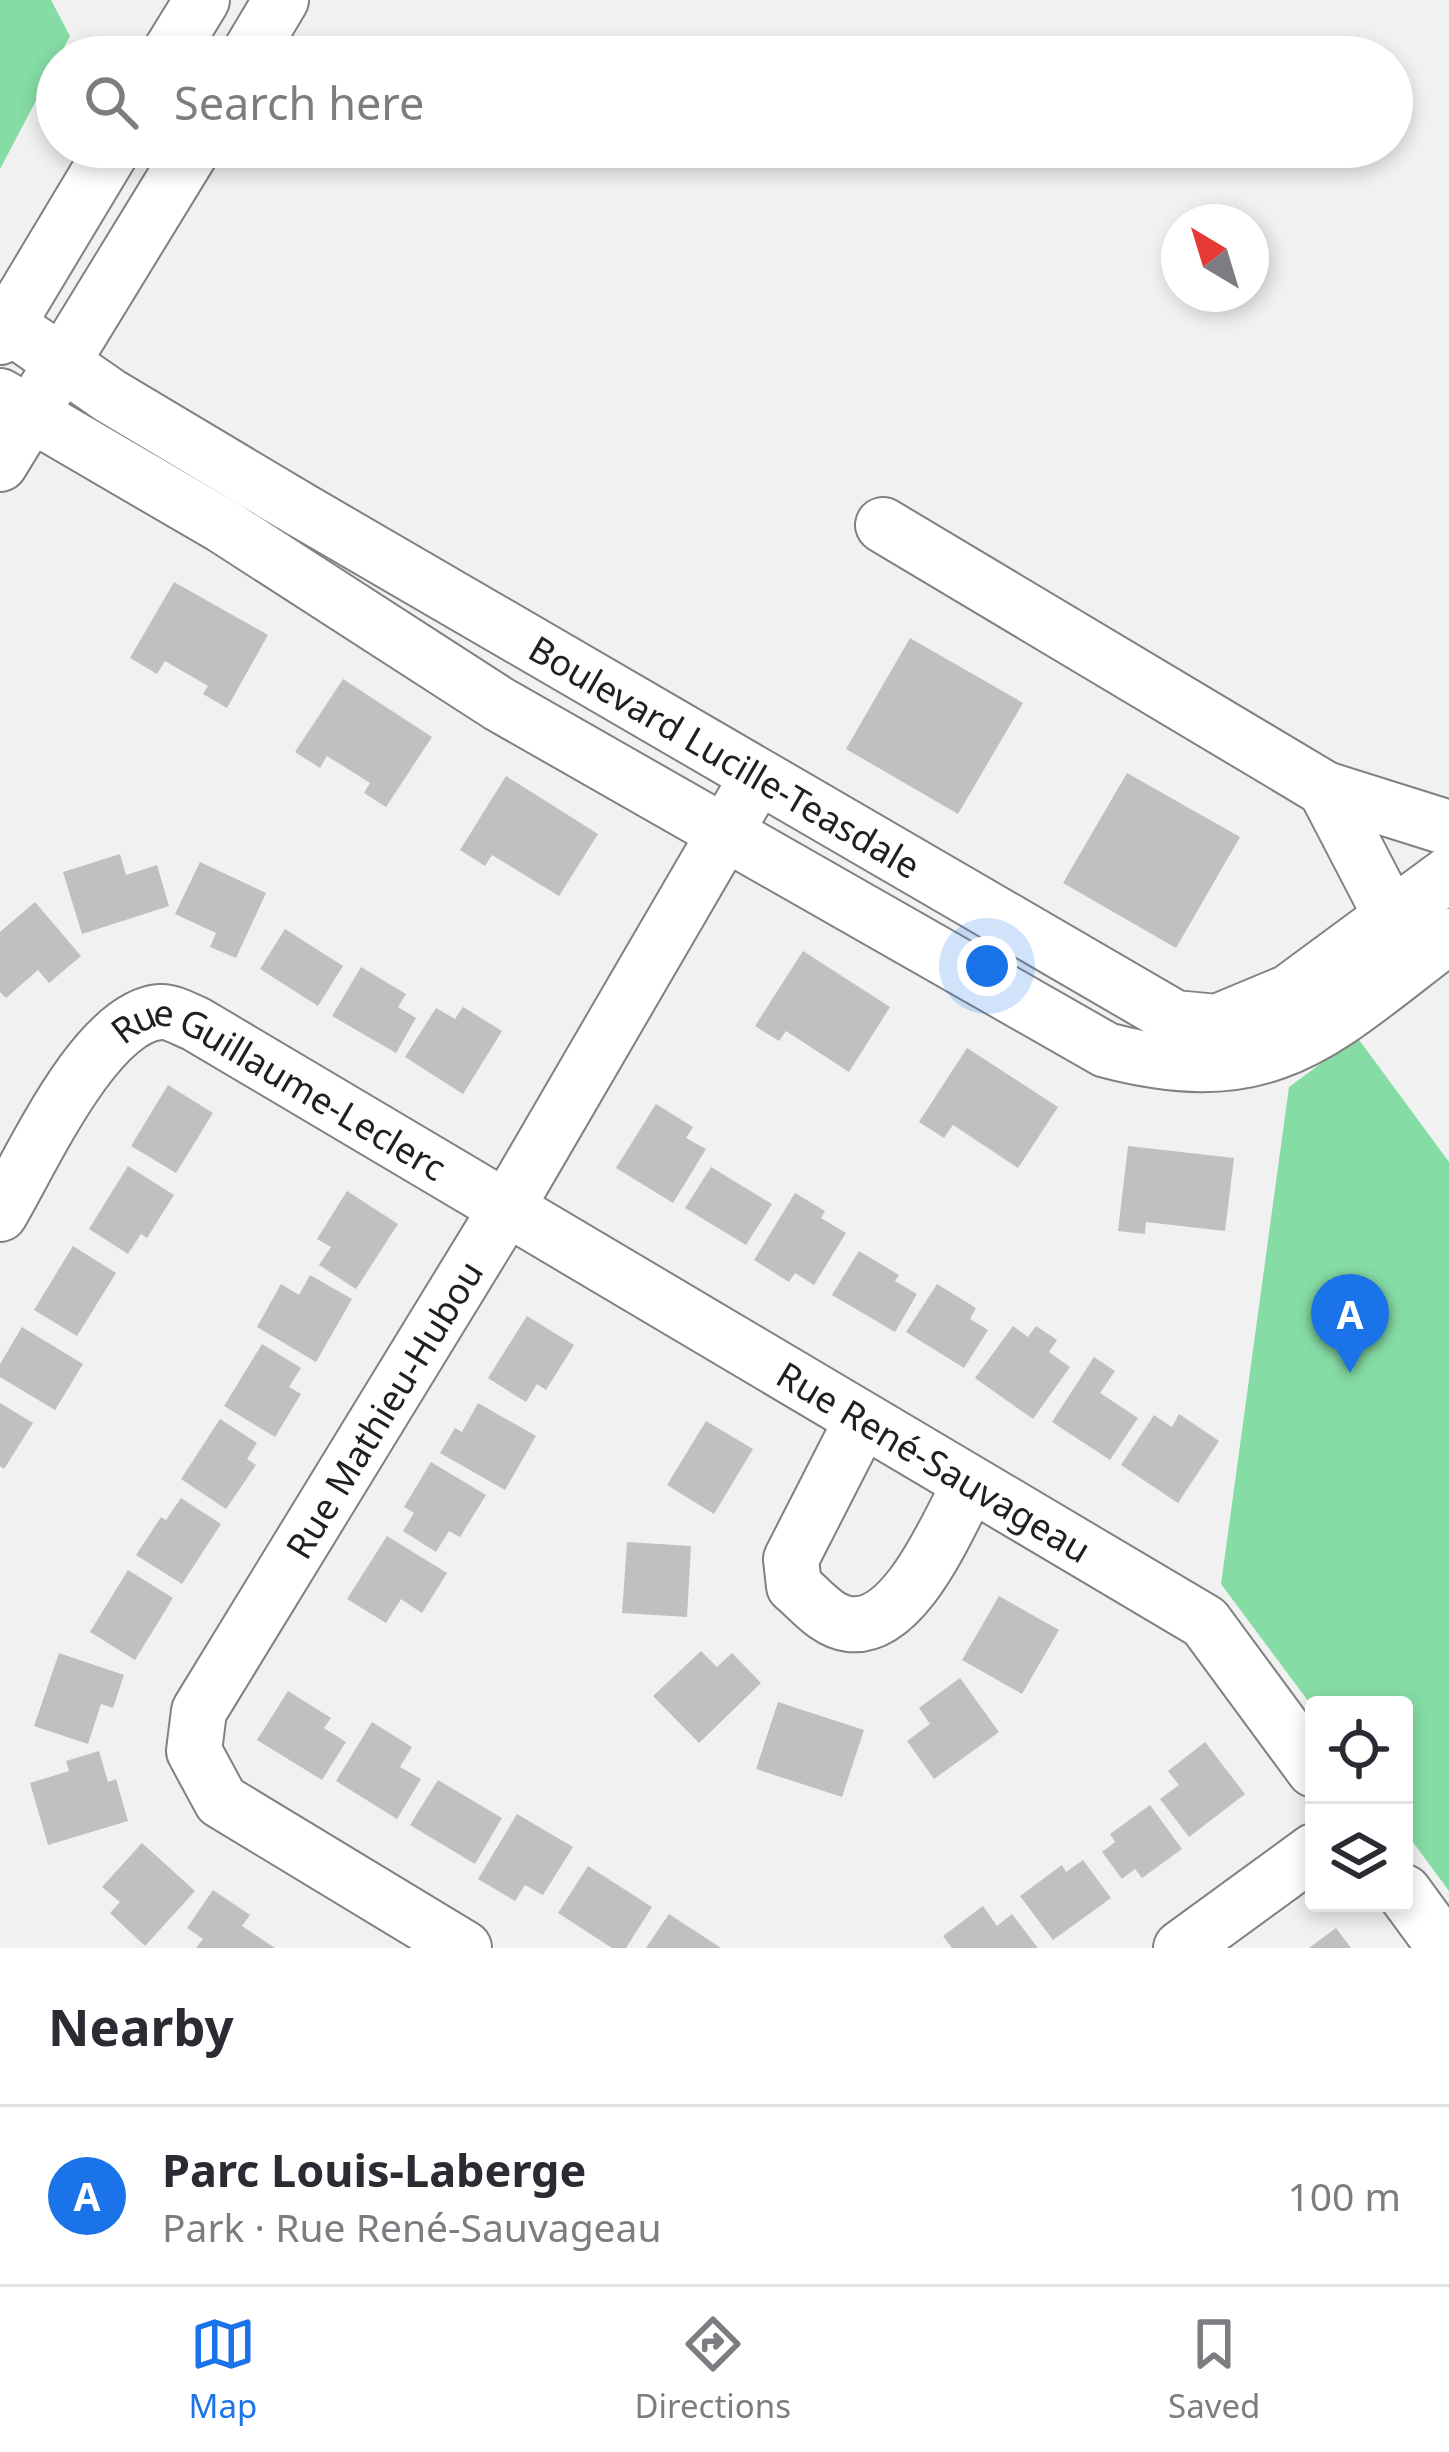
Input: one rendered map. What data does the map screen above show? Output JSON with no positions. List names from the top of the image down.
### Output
{
  "streets": {
    "street": [
      "Boulevard Lucille-Teasdale",
      "Rue Guillaume-Leclerc",
      "Rue Mathieu-Hubou",
      "Rue René-Sauvageau"
    ]
  },
  "crossings": [
    ["Boulevard Lucille-Teasdale", "Rue Mathieu-Hubou"],
    ["Rue Guillaume-Leclerc", "Rue Mathieu-Hubou"],
    ["Rue Guillaume-Leclerc", "Rue René-Sauvageau"],
    ["Rue Mathieu-Hubou", "Rue René-Sauvageau"]
  ],
  "north": "top left",
  "page": {
    "search": "Search here",
    "pins": "A",
    "heading": "Nearby",
    "list": [
      {
        "mark": "A",
        "name": "Parc Louis-Laberge",
        "note": "Park · Rue René-Sauvageau",
        "value": "100 m"
      }
    ],
    "nav": ["Map", "Directions", "Saved"]
  }
}
